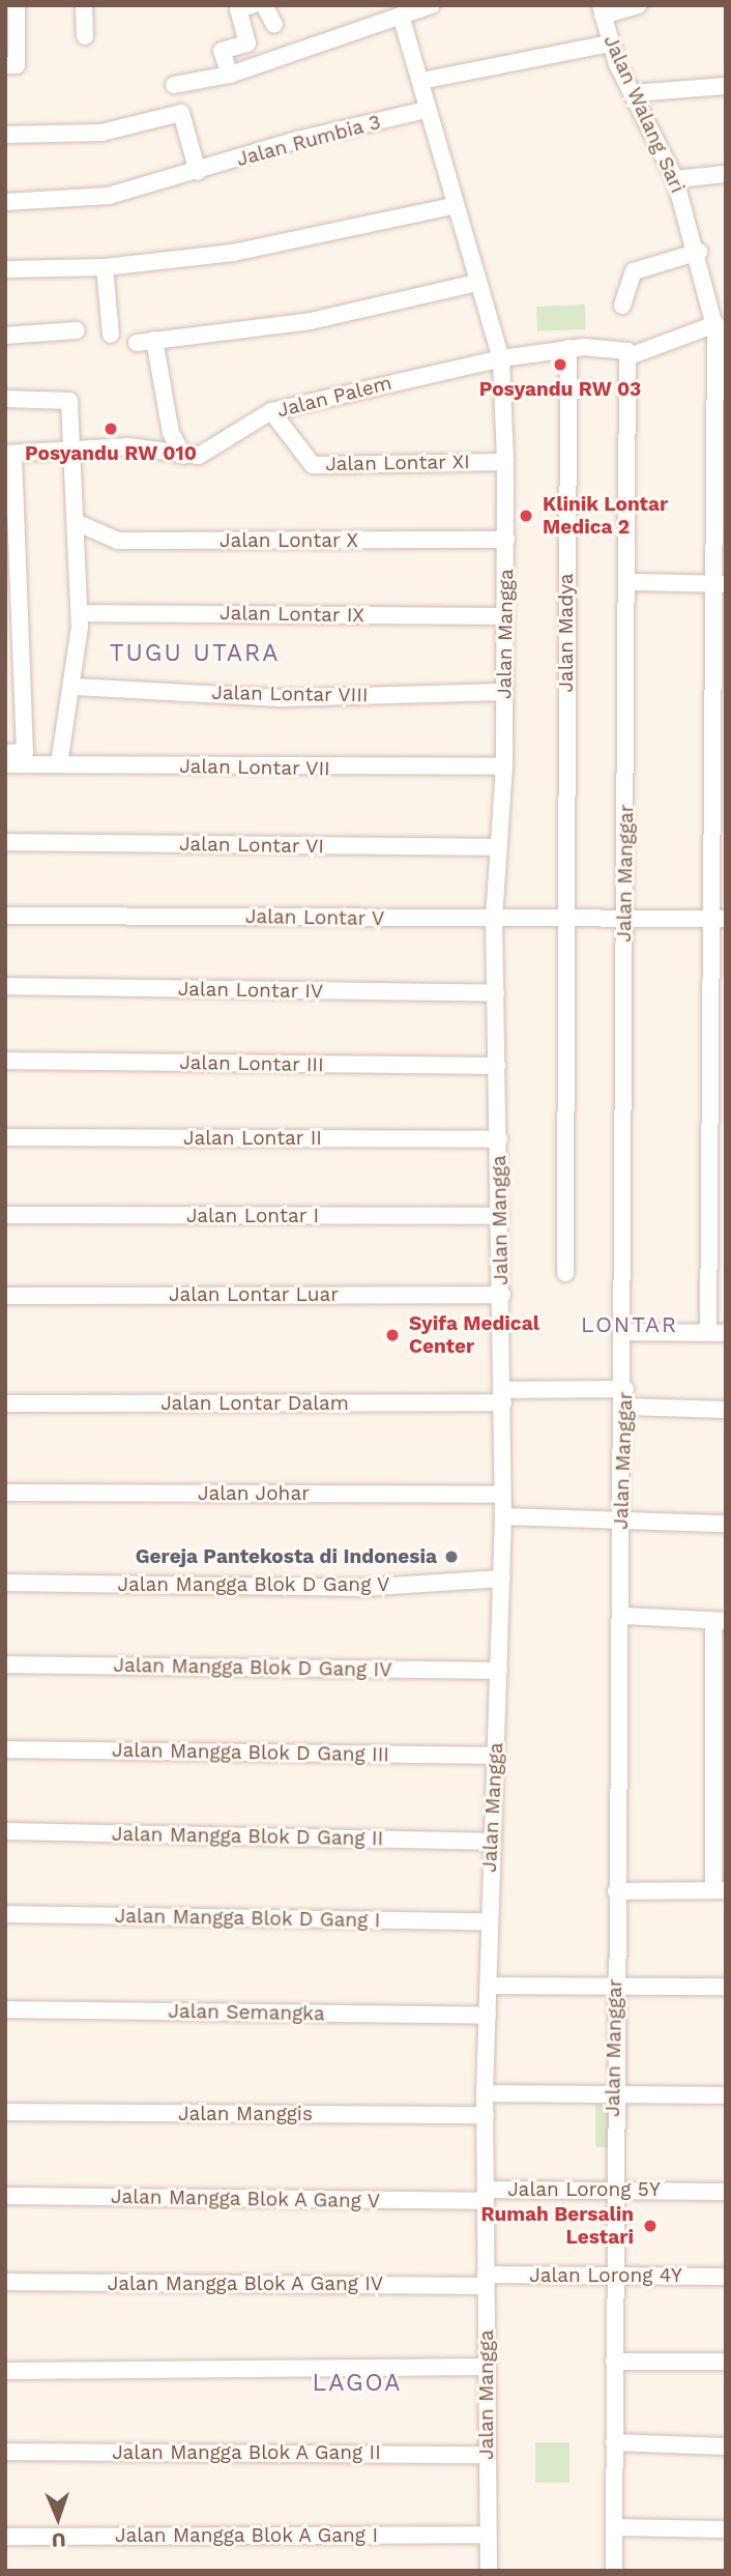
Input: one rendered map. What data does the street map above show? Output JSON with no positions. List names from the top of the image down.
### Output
{
  "streets": {
    "street": [
      "Jalan Walang Sari",
      "Jalan Rumbia 3",
      "Jalan Palem",
      "Jalan Lontar XI",
      "Jalan Lontar X",
      "Jalan Lontar IX",
      "Jalan Madya",
      "Jalan Mangga",
      "Jalan Lontar VIII",
      "Jalan Lontar VII",
      "Jalan Lontar VI",
      "Jalan Manggar",
      "Jalan Lontar V",
      "Jalan Lontar IV",
      "Jalan Lontar III",
      "Jalan Lontar II",
      "Jalan Lontar I",
      "Jalan Lontar Luar",
      "Jalan Lontar Dalam",
      "Jalan Johar",
      "Jalan Mangga Blok D Gang V",
      "Jalan Mangga Blok D Gang IV",
      "Jalan Mangga Blok D Gang III",
      "Jalan Mangga Blok D Gang II",
      "Jalan Mangga Blok D Gang I",
      "Jalan Semangka",
      "Jalan Manggis",
      "Jalan Lorong 5Y",
      "Jalan Mangga Blok A Gang V",
      "Jalan Lorong 4Y",
      "Jalan Mangga Blok A Gang IV",
      "Jalan Mangga Blok A Gang II",
      "Jalan Mangga Blok A Gang I"
    ]
  },
  "crossings": [
    ["Jalan Walang Sari", "Jalan Lontar V"],
    ["Jalan Rumbia 3", "Jalan Mangga"],
    ["Jalan Palem", "Jalan Lontar XI"],
    ["Jalan Palem", "Jalan Madya"],
    ["Jalan Palem", "Jalan Mangga"],
    ["Jalan Palem", "Jalan Manggar"],
    ["Jalan Lontar XI", "Jalan Mangga"],
    ["Jalan Lontar X", "Jalan Mangga"],
    ["Jalan Lontar IX", "Jalan Mangga"],
    ["Jalan Madya", "Jalan Lontar V"],
    ["Jalan Mangga", "Jalan Lontar VIII"],
    ["Jalan Mangga", "Jalan Lontar VII"],
    ["Jalan Mangga", "Jalan Lontar VI"],
    ["Jalan Mangga", "Jalan Lontar V"],
    ["Jalan Mangga", "Jalan Lontar IV"],
    ["Jalan Mangga", "Jalan Lontar III"],
    ["Jalan Mangga", "Jalan Lontar II"],
    ["Jalan Mangga", "Jalan Lontar I"],
    ["Jalan Mangga", "Jalan Lontar Luar"],
    ["Jalan Mangga", "Jalan Lontar Dalam"],
    ["Jalan Mangga", "Jalan Johar"],
    ["Jalan Mangga", "Jalan Mangga Blok D Gang V"],
    ["Jalan Mangga", "Jalan Mangga Blok D Gang IV"],
    ["Jalan Mangga", "Jalan Mangga Blok D Gang III"],
    ["Jalan Mangga", "Jalan Mangga Blok D Gang II"],
    ["Jalan Mangga", "Jalan Mangga Blok D Gang I"],
    ["Jalan Mangga", "Jalan Semangka"],
    ["Jalan Mangga", "Jalan Manggis"],
    ["Jalan Mangga", "Jalan Lorong 5Y"],
    ["Jalan Mangga", "Jalan Mangga Blok A Gang V"],
    ["Jalan Mangga", "Jalan Lorong 4Y"],
    ["Jalan Mangga", "Jalan Mangga Blok A Gang IV"],
    ["Jalan Mangga", "Jalan Mangga Blok A Gang II"],
    ["Jalan Mangga", "Jalan Mangga Blok A Gang I"],
    ["Jalan Manggar", "Jalan Lontar V"],
    ["Jalan Manggar", "Jalan Lontar Dalam"],
    ["Jalan Manggar", "Jalan Lorong 5Y"],
    ["Jalan Manggar", "Jalan Lorong 4Y"],
    ["Jalan Lorong 5Y", "Jalan Mangga Blok A Gang V"],
    ["Jalan Lorong 4Y", "Jalan Mangga Blok A Gang IV"]
  ],
  "districts": ["TUGU UTARA", "LONTAR", "LAGOA"],
  "places": [
    "Posyandu RW 03",
    "Posyandu RW 010",
    "Klinik Lontar Medica 2",
    "Syifa Medical Center",
    "Gereja Pantekosta di Indonesia",
    "Rumah Bersalin Lestari"
  ],
  "north": "bottom"
}
